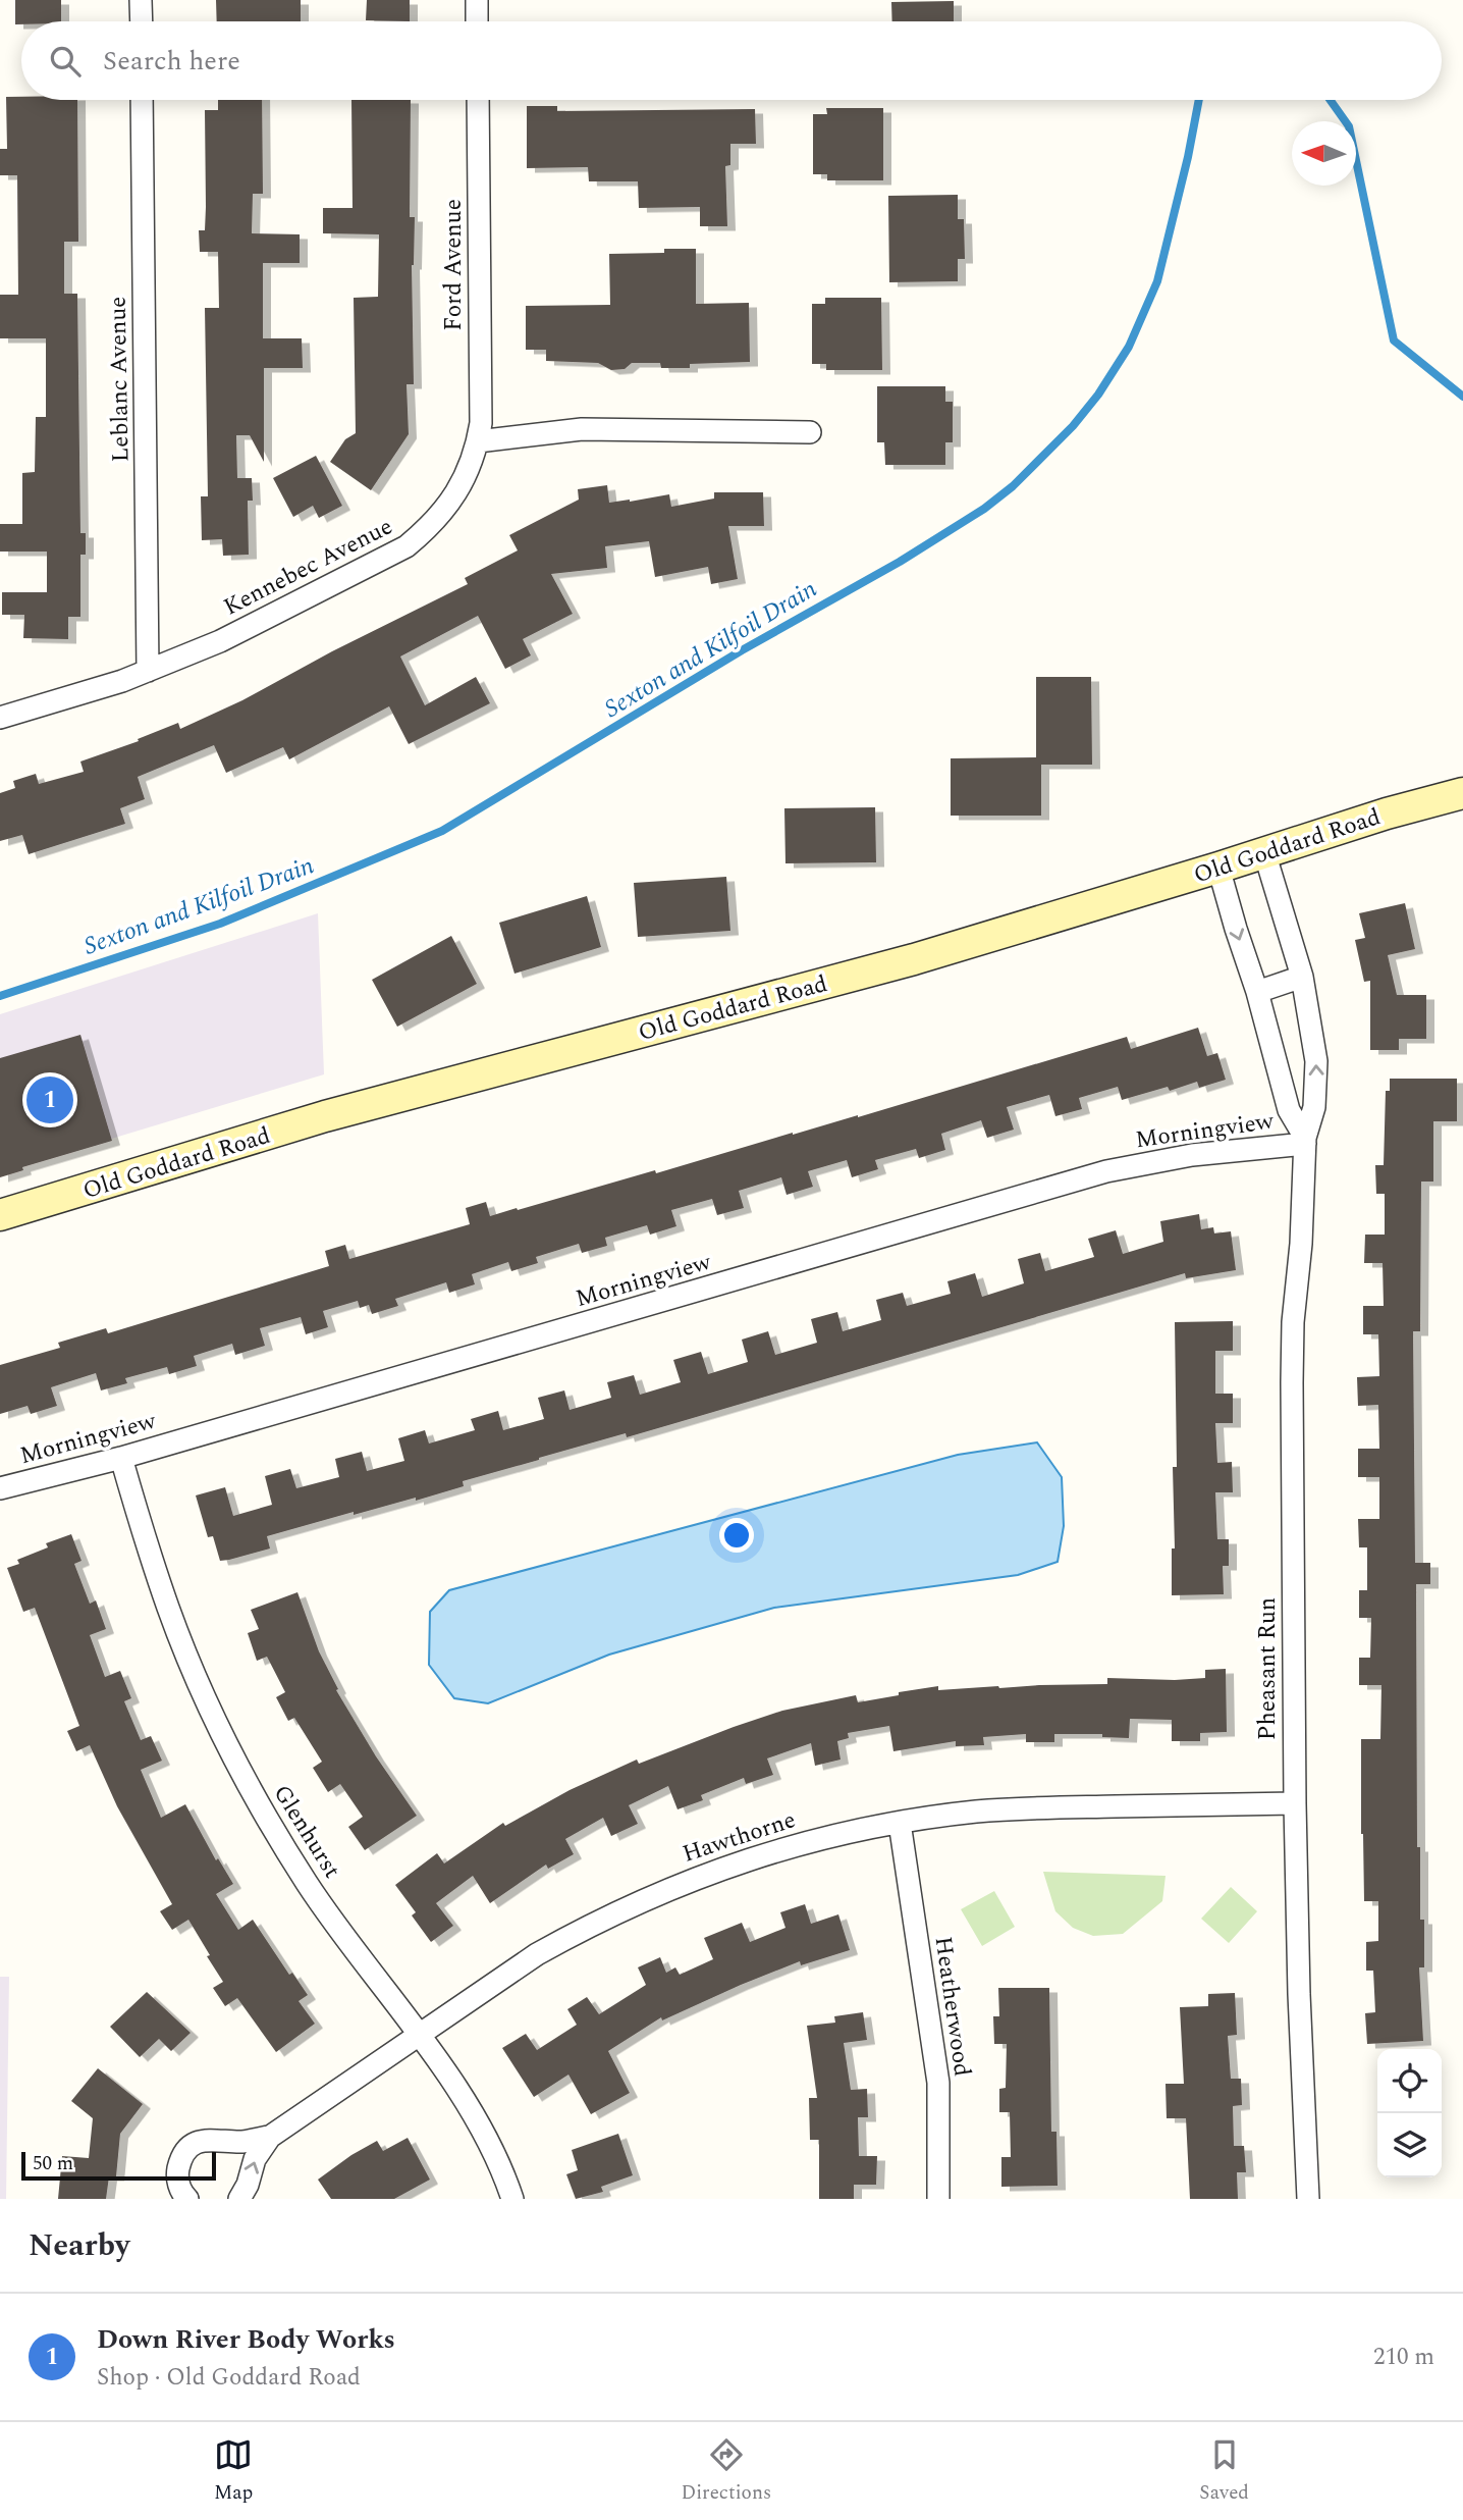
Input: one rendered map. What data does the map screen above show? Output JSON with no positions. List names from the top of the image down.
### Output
{
  "streets": {
    "street": [
      "Ford Avenue",
      "Leblanc Avenue",
      "Kennebec Avenue",
      "Old Goddard Road",
      "Morningview",
      "Pheasant Run",
      "Glenhurst",
      "Hawthorne",
      "Heatherwood"
    ]
  },
  "crossings": [
    ["Ford Avenue", "Kennebec Avenue"],
    ["Leblanc Avenue", "Kennebec Avenue"],
    ["Old Goddard Road", "Pheasant Run"],
    ["Morningview", "Pheasant Run"],
    ["Morningview", "Glenhurst"],
    ["Pheasant Run", "Hawthorne"],
    ["Glenhurst", "Hawthorne"],
    ["Hawthorne", "Heatherwood"]
  ],
  "water": ["Sexton and Kilfoil Drain"],
  "scale_bar": "50 m",
  "north": "left",
  "page": {
    "search": "Search here",
    "pins": "1",
    "scale": "50 m",
    "heading": "Nearby",
    "list": [
      {
        "mark": "1",
        "name": "Down River Body Works",
        "note": "Shop · Old Goddard Road",
        "value": "210 m"
      }
    ],
    "nav": ["Map", "Directions", "Saved"]
  }
}
